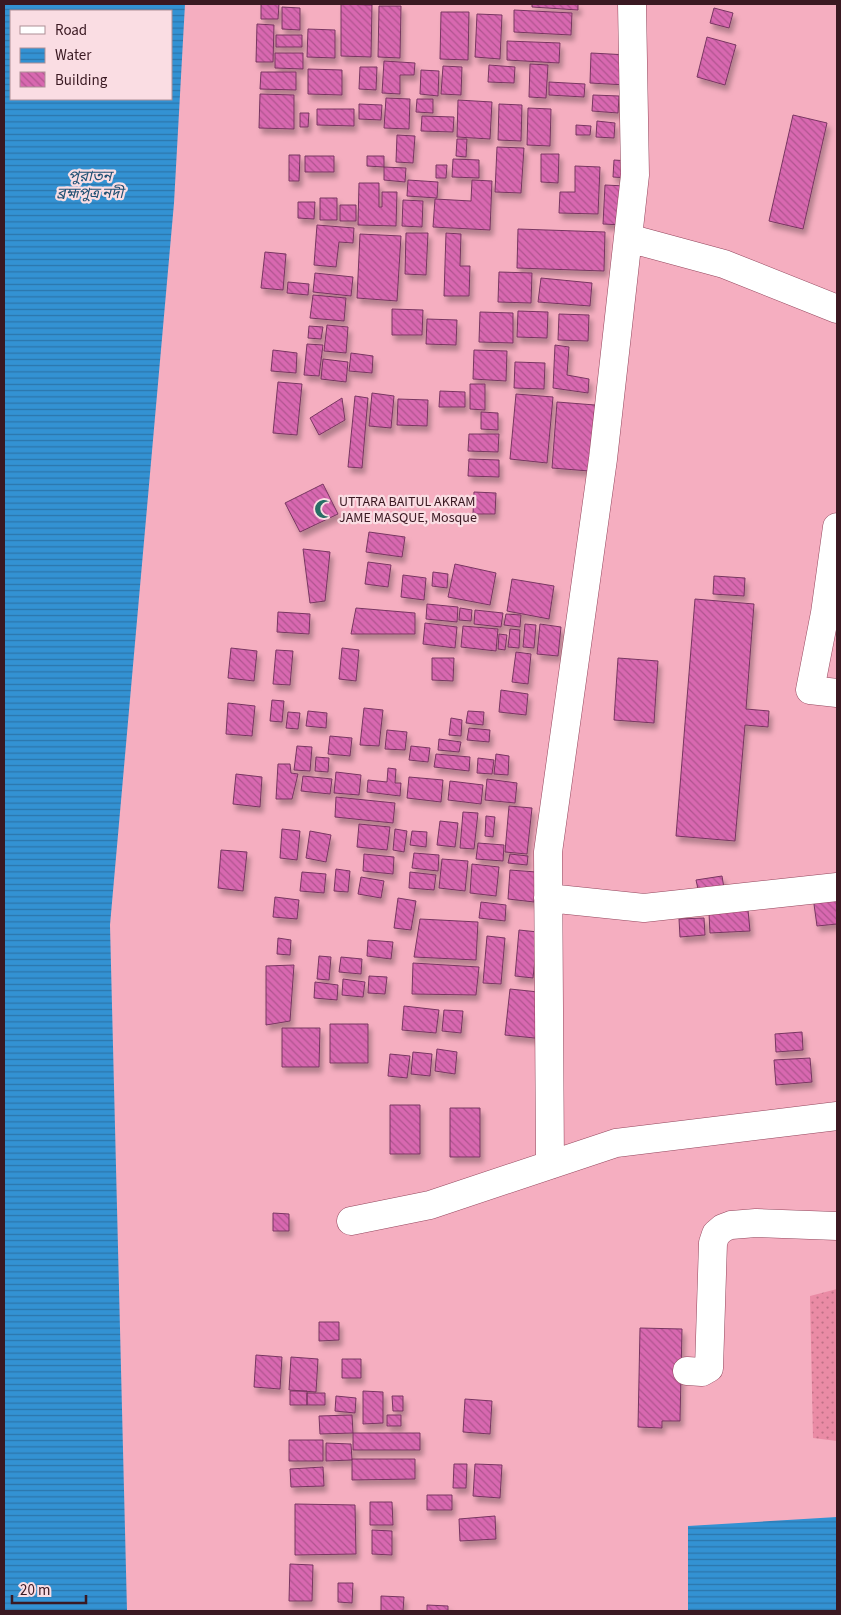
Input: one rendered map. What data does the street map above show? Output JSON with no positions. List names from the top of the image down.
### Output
{
  "water": ["পুরাতন ব্রহ্মপুত্র নদী"],
  "places": {
    "mosque": ["UTTARA BAITUL AKRAM JAME MASQUE, Mosque"]
  },
  "legend": ["Road", "Water", "Building"],
  "scale_bar": "20 m"
}
